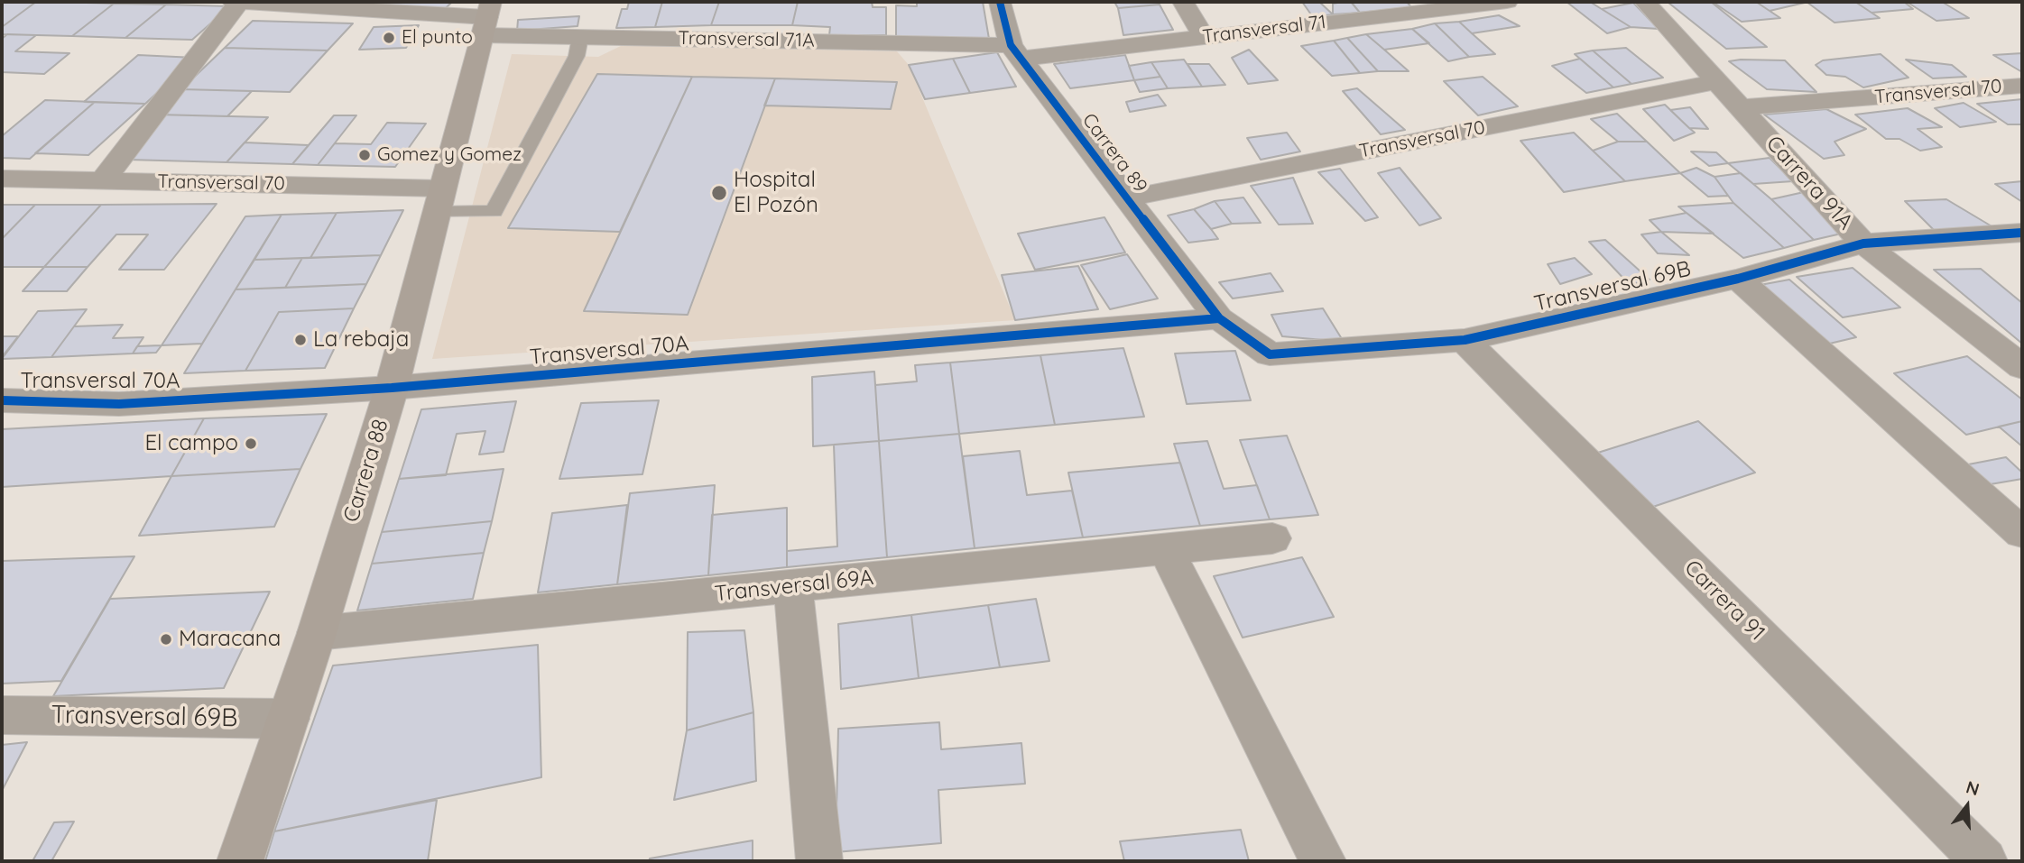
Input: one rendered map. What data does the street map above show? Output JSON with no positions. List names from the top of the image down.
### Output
{
  "streets": {
    "street": [
      "Transversal 71",
      "Transversal 71A",
      "Transversal 70",
      "Carrera 89",
      "Carrera 91A",
      "Transversal 69B",
      "Transversal 70A",
      "Carrera 88",
      "Transversal 69A",
      "Carrera 91"
    ]
  },
  "crossings": [
    ["Transversal 71", "Transversal 71A"],
    ["Transversal 71", "Carrera 89"],
    ["Transversal 71A", "Carrera 89"],
    ["Transversal 71A", "Carrera 88"],
    ["Transversal 70", "Carrera 89"],
    ["Transversal 70", "Carrera 91A"],
    ["Transversal 70", "Carrera 88"],
    ["Carrera 89", "Transversal 69B"],
    ["Carrera 89", "Transversal 70A"],
    ["Carrera 91A", "Transversal 69B"],
    ["Transversal 69B", "Transversal 70A"],
    ["Transversal 69B", "Carrera 88"],
    ["Transversal 69B", "Carrera 91"],
    ["Transversal 70A", "Carrera 88"],
    ["Carrera 88", "Transversal 69A"]
  ],
  "places": [
    "El punto",
    "Gomez y Gomez",
    "Hospital El Pozón",
    "La rebaja",
    "El campo",
    "Maracana"
  ],
  "north": "top"
}
